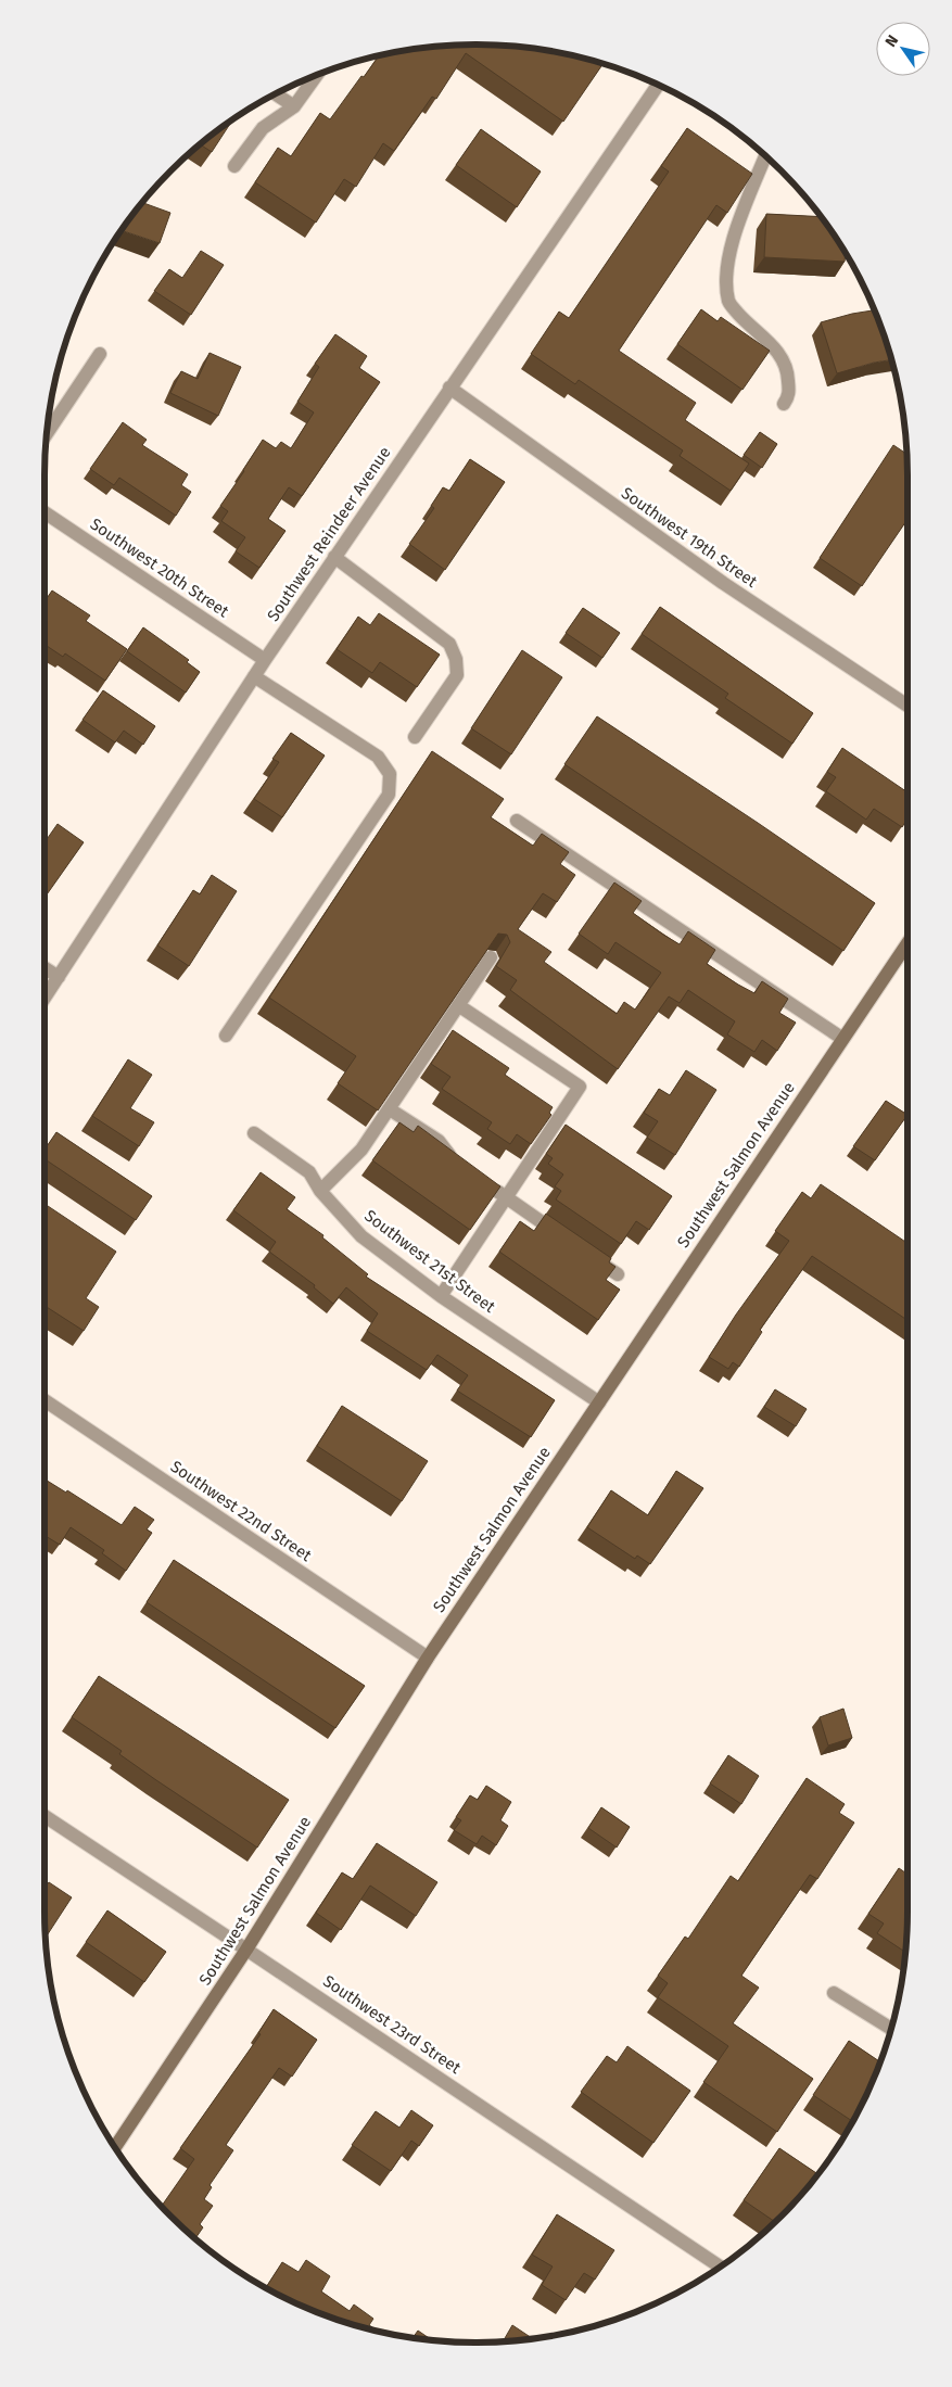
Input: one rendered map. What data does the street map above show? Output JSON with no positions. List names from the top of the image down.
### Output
{
  "streets": {
    "main road": ["Southwest Salmon Avenue"],
    "street": [
      "Southwest Reindeer Avenue",
      "Southwest 19th Street",
      "Southwest 20th Street",
      "Southwest 21st Street",
      "Southwest 22nd Street",
      "Southwest 23rd Street"
    ]
  },
  "crossings": [
    ["Southwest Reindeer Avenue", "Southwest 19th Street"],
    ["Southwest Reindeer Avenue", "Southwest 20th Street"],
    ["Southwest Salmon Avenue", "Southwest 21st Street"],
    ["Southwest Salmon Avenue", "Southwest 22nd Street"],
    ["Southwest Salmon Avenue", "Southwest 23rd Street"]
  ],
  "north": "top left"
}
